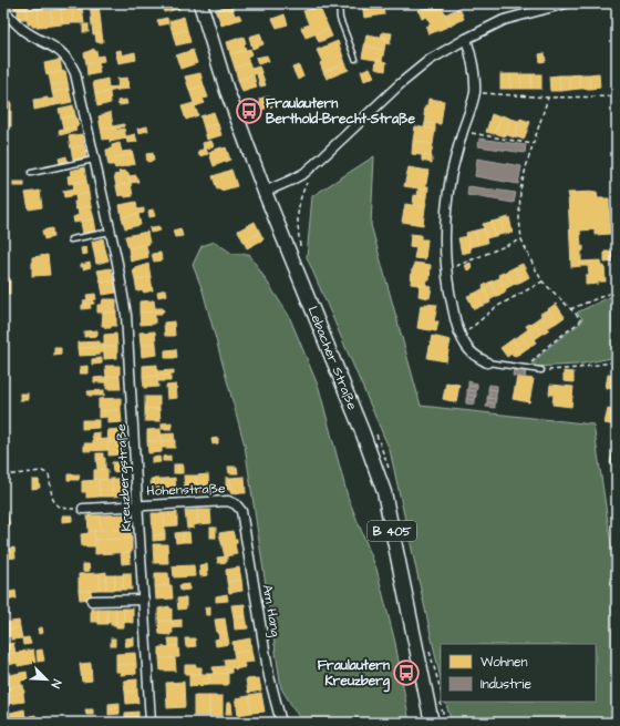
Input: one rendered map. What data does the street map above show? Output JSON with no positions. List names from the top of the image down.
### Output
{
  "streets": {
    "main road": ["Lebacher Straße", "B 405"],
    "street": ["Kreuzbergstraße", "Höhenstraße", "Am Hang"]
  },
  "crossings": [
    ["Kreuzbergstraße", "Höhenstraße"],
    ["Höhenstraße", "Am Hang"]
  ],
  "places": {
    "bus stop": ["Fraulautern Berthold-Brecht-Straße", "Fraulautern Kreuzberg"]
  },
  "legend": ["Wohnen", "Industrie"],
  "north": "bottom right"
}
